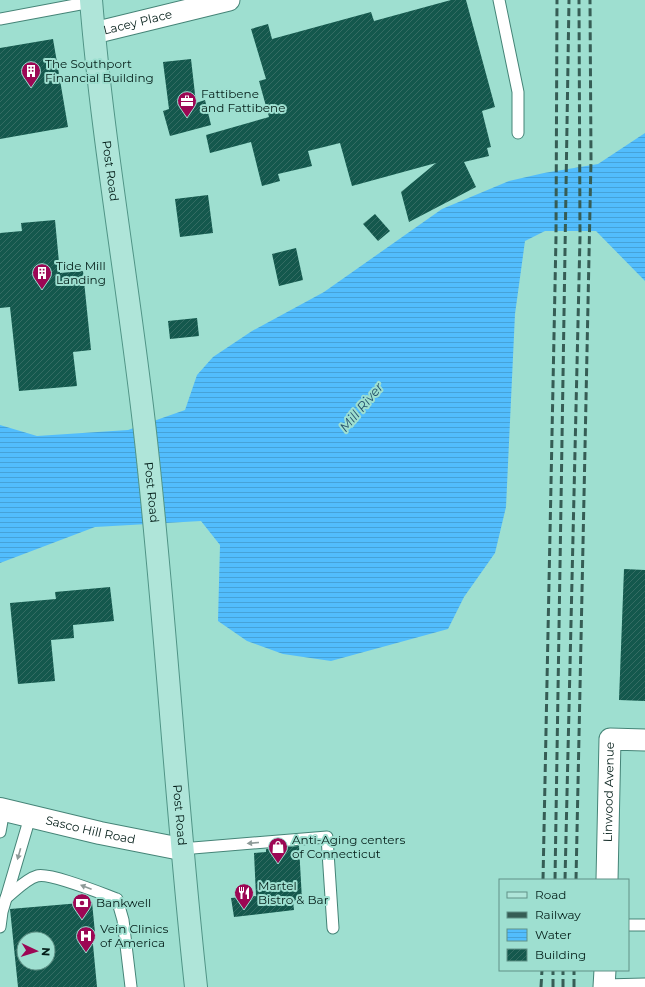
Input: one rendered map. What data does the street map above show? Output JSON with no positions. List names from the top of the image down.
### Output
{
  "streets": {
    "main road": ["Post Road"],
    "street": ["Lacey Place", "Linwood Avenue", "Sasco Hill Road"]
  },
  "crossings": [
    ["Lacey Place", "Post Road"],
    ["Post Road", "Sasco Hill Road"]
  ],
  "water": ["Mill River"],
  "places": {
    "building": ["The Southport Financial Building", "Tide Mill Landing"],
    "office": ["Fattibene and Fattibene"],
    "shop": ["Anti-Aging centers of Connecticut"],
    "restaurant": ["Martel Bistro & Bar"],
    "bank": ["Bankwell"],
    "hospital": ["Vein Clinics of America"]
  },
  "legend": [
    "Road",
    "Railway",
    "Water",
    "Building"
  ],
  "north": "right"
}
